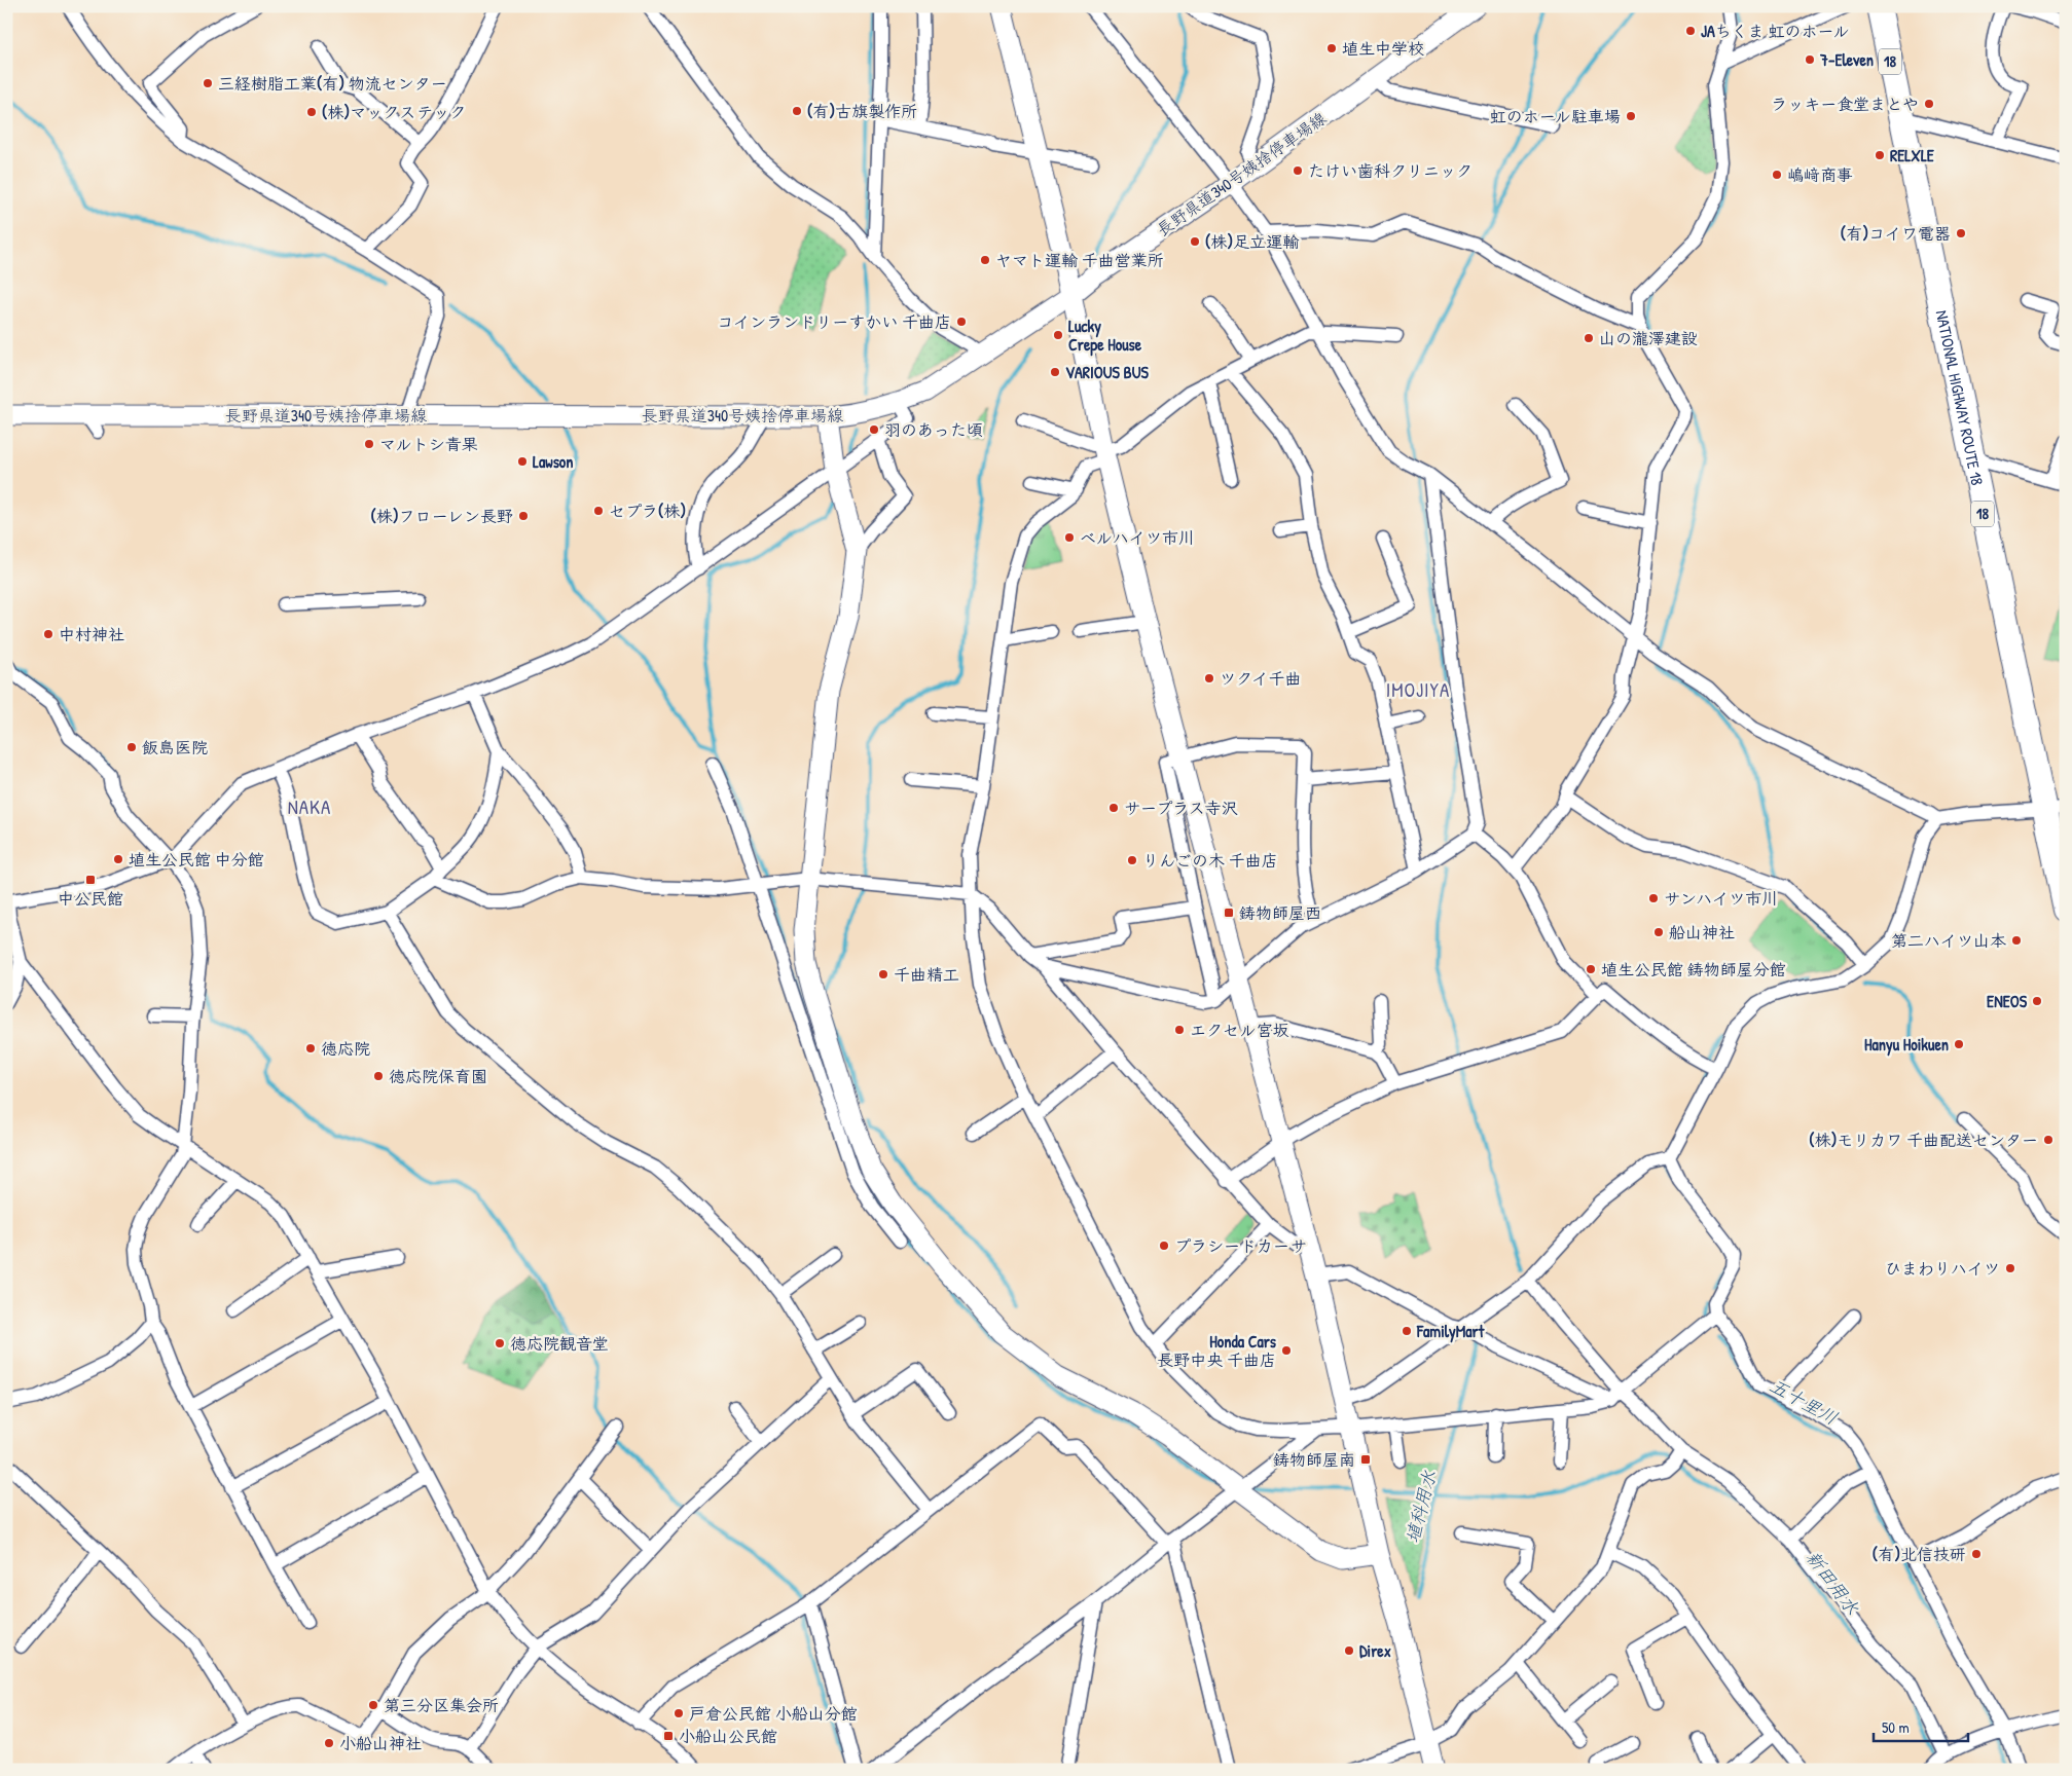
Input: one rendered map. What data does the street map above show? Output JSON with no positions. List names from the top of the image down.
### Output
{
  "streets": {
    "highway": ["18", "NATIONAL HIGHWAY ROUTE 18"],
    "street": ["長野県道340号姨捨停車場線"]
  },
  "districts": ["IMOJIYA", "NAKA"],
  "water": ["五十里川", "埴科用水", "新田用水"],
  "places": {
    "other": [
      "JAちくま 虹のホール",
      "埴生中学校",
      "7-Eleven",
      "三経樹脂工業(有) 物流センター",
      "ラッキー食堂まとや",
      "(有)古旗製作所",
      "(株)マックステック",
      "虹のホール駐車場",
      "RELXLE",
      "たけい歯科クリニック",
      "嶋﨑商事",
      "(有)コイワ電器",
      "(株)足立運輸",
      "ヤマト運輸 千曲営業所",
      "コインランドリーすかい 千曲店",
      "Lucky Crepe House",
      "山の瀧澤建設",
      "VARIOUS BUS",
      "羽のあった頃",
      "マルトシ青果",
      "Lawson",
      "セプラ(株)",
      "(株)フローレン長野",
      "ベルハイツ市川",
      "中村神社",
      "ツクイ千曲",
      "飯島医院",
      "サープラス寺沢",
      "埴生公民館 中分館",
      "りんごの木 千曲店",
      "サンハイツ市川",
      "船山神社",
      "第二ハイツ山本",
      "埴生公民館 鋳物師屋分館",
      "千曲精工",
      "ENEOS",
      "エクセル宮坂",
      "Hanyu Hoikuen",
      "徳応院",
      "徳応院保育園",
      "(株)モリカワ 千曲配送センター",
      "プラシードカーサ",
      "ひまわりハイツ",
      "FamilyMart",
      "徳応院観音堂",
      "Honda Cars 長野中央 千曲店",
      "(有)北信技研",
      "Direx",
      "第三分区集会所",
      "戸倉公民館 小船山分館",
      "小船山神社"
    ],
    "transit": [
      "中公民館",
      "鋳物師屋西",
      "鋳物師屋南",
      "小船山公民館"
    ]
  },
  "scale_bar": "50 m"
}
